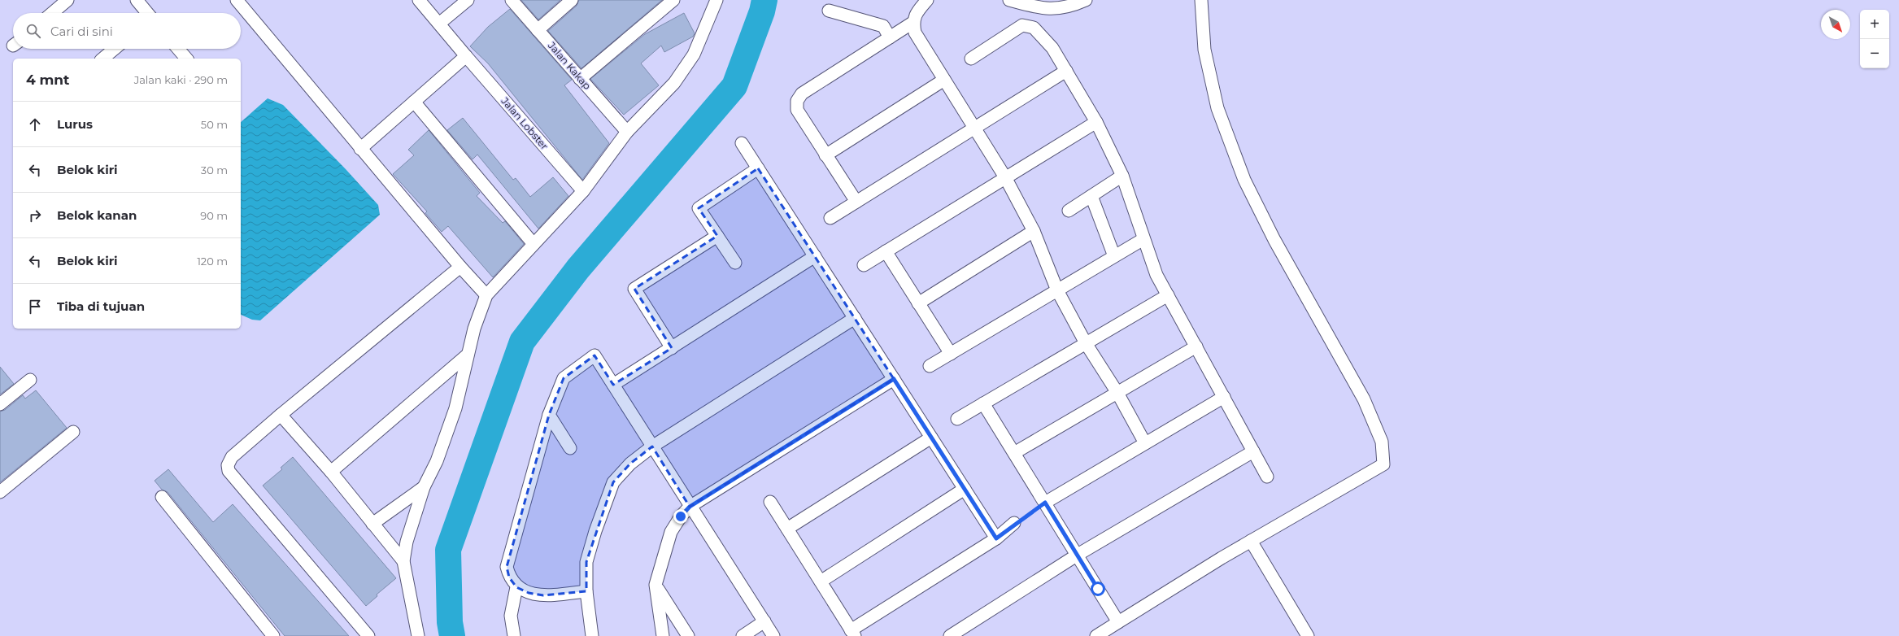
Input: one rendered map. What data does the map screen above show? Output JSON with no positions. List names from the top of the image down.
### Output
{
  "streets": {
    "street": ["Jalan Kakap", "Jalan Lobster"]
  },
  "north": "bottom right",
  "page": {
    "map_buttons": ["+", "−"],
    "search": "Cari di sini",
    "heading": ["4 mnt", "Jalan kaki · 290 m"],
    "list": [
      ["Lurus", "50 m"],
      ["Belok kiri", "30 m"],
      ["Belok kanan", "90 m"],
      ["Belok kiri", "120 m"],
      "Tiba di tujuan"
    ]
  }
}
